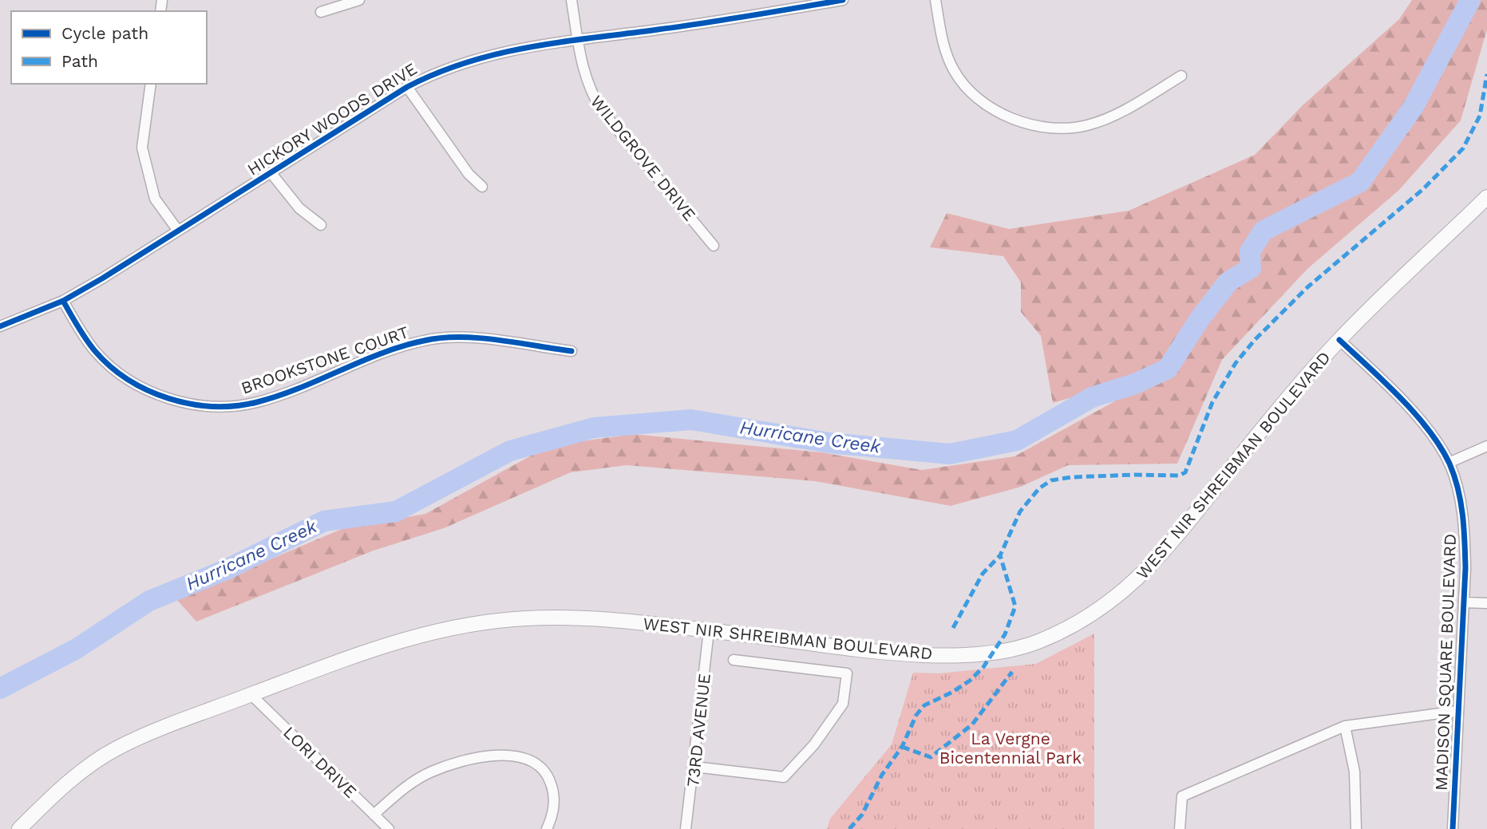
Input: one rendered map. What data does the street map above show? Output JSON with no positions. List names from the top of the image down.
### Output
{
  "streets": {
    "main road": ["WEST NIR SHREIBMAN BOULEVARD"],
    "street": [
      "HICKORY WOODS DRIVE",
      "WILDGROVE DRIVE",
      "BROOKSTONE COURT",
      "MADISON SQUARE BOULEVARD",
      "73RD AVENUE",
      "LORI DRIVE"
    ]
  },
  "crossings": [
    ["HICKORY WOODS DRIVE", "WILDGROVE DRIVE"],
    ["HICKORY WOODS DRIVE", "BROOKSTONE COURT"],
    ["WEST NIR SHREIBMAN BOULEVARD", "MADISON SQUARE BOULEVARD"],
    ["WEST NIR SHREIBMAN BOULEVARD", "73RD AVENUE"],
    ["WEST NIR SHREIBMAN BOULEVARD", "LORI DRIVE"]
  ],
  "water": ["Hurricane Creek"],
  "parks": ["La Vergne Bicentennial Park"],
  "legend": ["Cycle path", "Path"]
}
